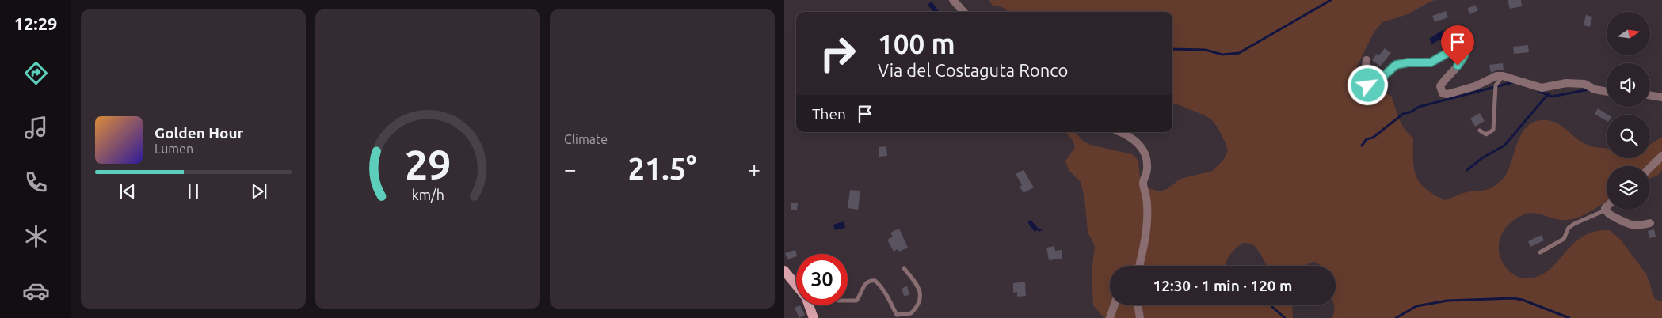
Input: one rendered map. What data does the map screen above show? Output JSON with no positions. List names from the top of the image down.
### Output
{
  "north": "right",
  "page": {
    "tabs": "12:29",
    "tile": "Climate",
    "turn": ["100 m", "Via del Costaguta Ronco"],
    "then": "Then",
    "song": ["Golden Hour", "Lumen"],
    "heat": ["−", "21.5°", "+"],
    "limit": "30",
    "trip": "12:30 · 1 min · 120 m",
    "gauge": ["29", "km/h"]
  }
}
